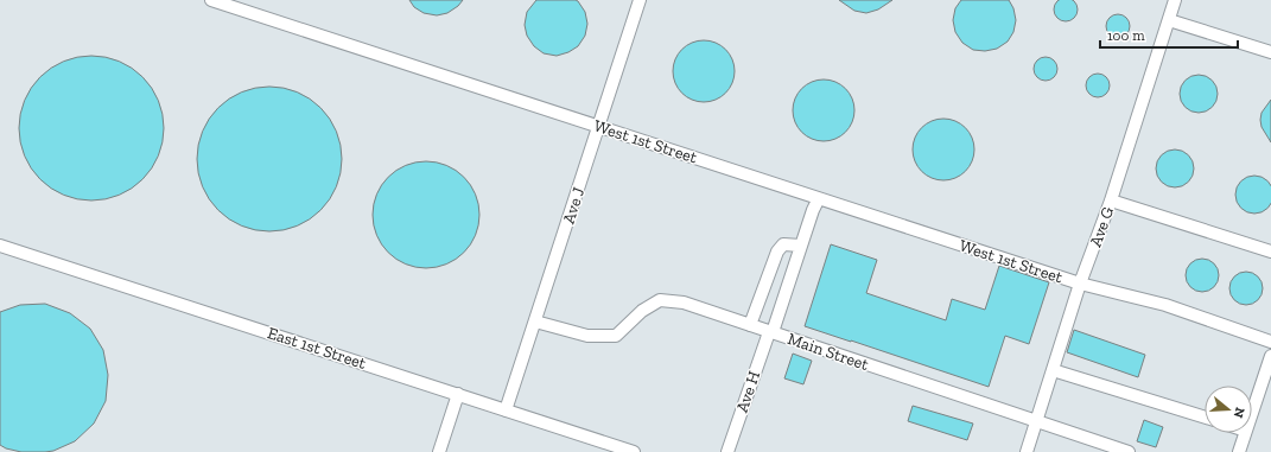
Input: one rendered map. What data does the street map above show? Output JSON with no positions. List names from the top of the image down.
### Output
{
  "streets": {
    "street": [
      "West 1st Street",
      "Ave J",
      "Ave G",
      "East 1st Street",
      "Main Street",
      "Ave H"
    ]
  },
  "crossings": [
    ["West 1st Street", "Ave J"],
    ["West 1st Street", "Ave G"],
    ["West 1st Street", "Ave H"],
    ["Ave J", "East 1st Street"],
    ["Ave J", "Main Street"],
    ["Ave G", "Main Street"],
    ["Main Street", "Ave H"]
  ],
  "scale_bar": "100 m",
  "north": "right"
}
